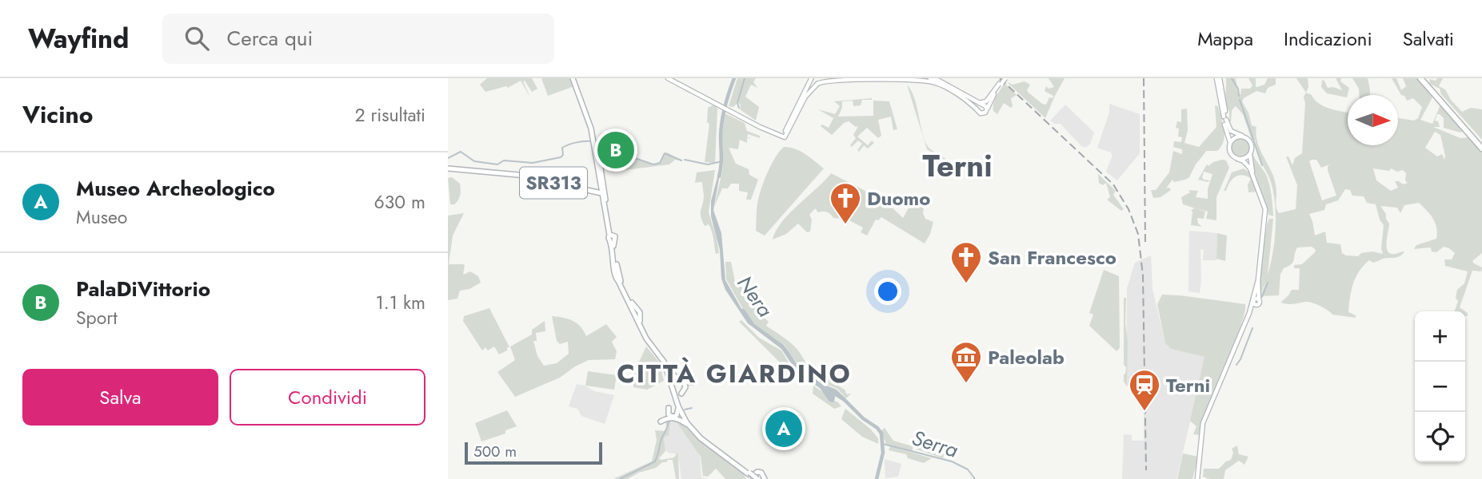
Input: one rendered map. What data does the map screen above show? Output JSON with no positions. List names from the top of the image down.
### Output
{
  "streets": {
    "main road": ["SR313"]
  },
  "districts": ["Terni", "CITTÀ GIARDINO"],
  "water": ["Nera", "Serra"],
  "places": {
    "church": ["Duomo", "San Francesco"],
    "museum": ["Paleolab"],
    "station": ["Terni"]
  },
  "scale_bar": "500 m",
  "north": "right",
  "page": {
    "header": "Wayfind",
    "search": "Cerca qui",
    "nav": ["Mappa", "Indicazioni", "Salvati"],
    "heading": ["Vicino", "2 risultati"],
    "pins": ["B", "A"],
    "list": [
      {
        "mark": "A",
        "name": "Museo Archeologico",
        "note": "Museo",
        "value": "630 m"
      },
      {
        "mark": "B",
        "name": "PalaDiVittorio",
        "note": "Sport",
        "value": "1.1 km"
      }
    ],
    "map_buttons": ["+", "−"],
    "buttons": ["Salva", "Condividi"],
    "scale": "500 m"
  }
}
